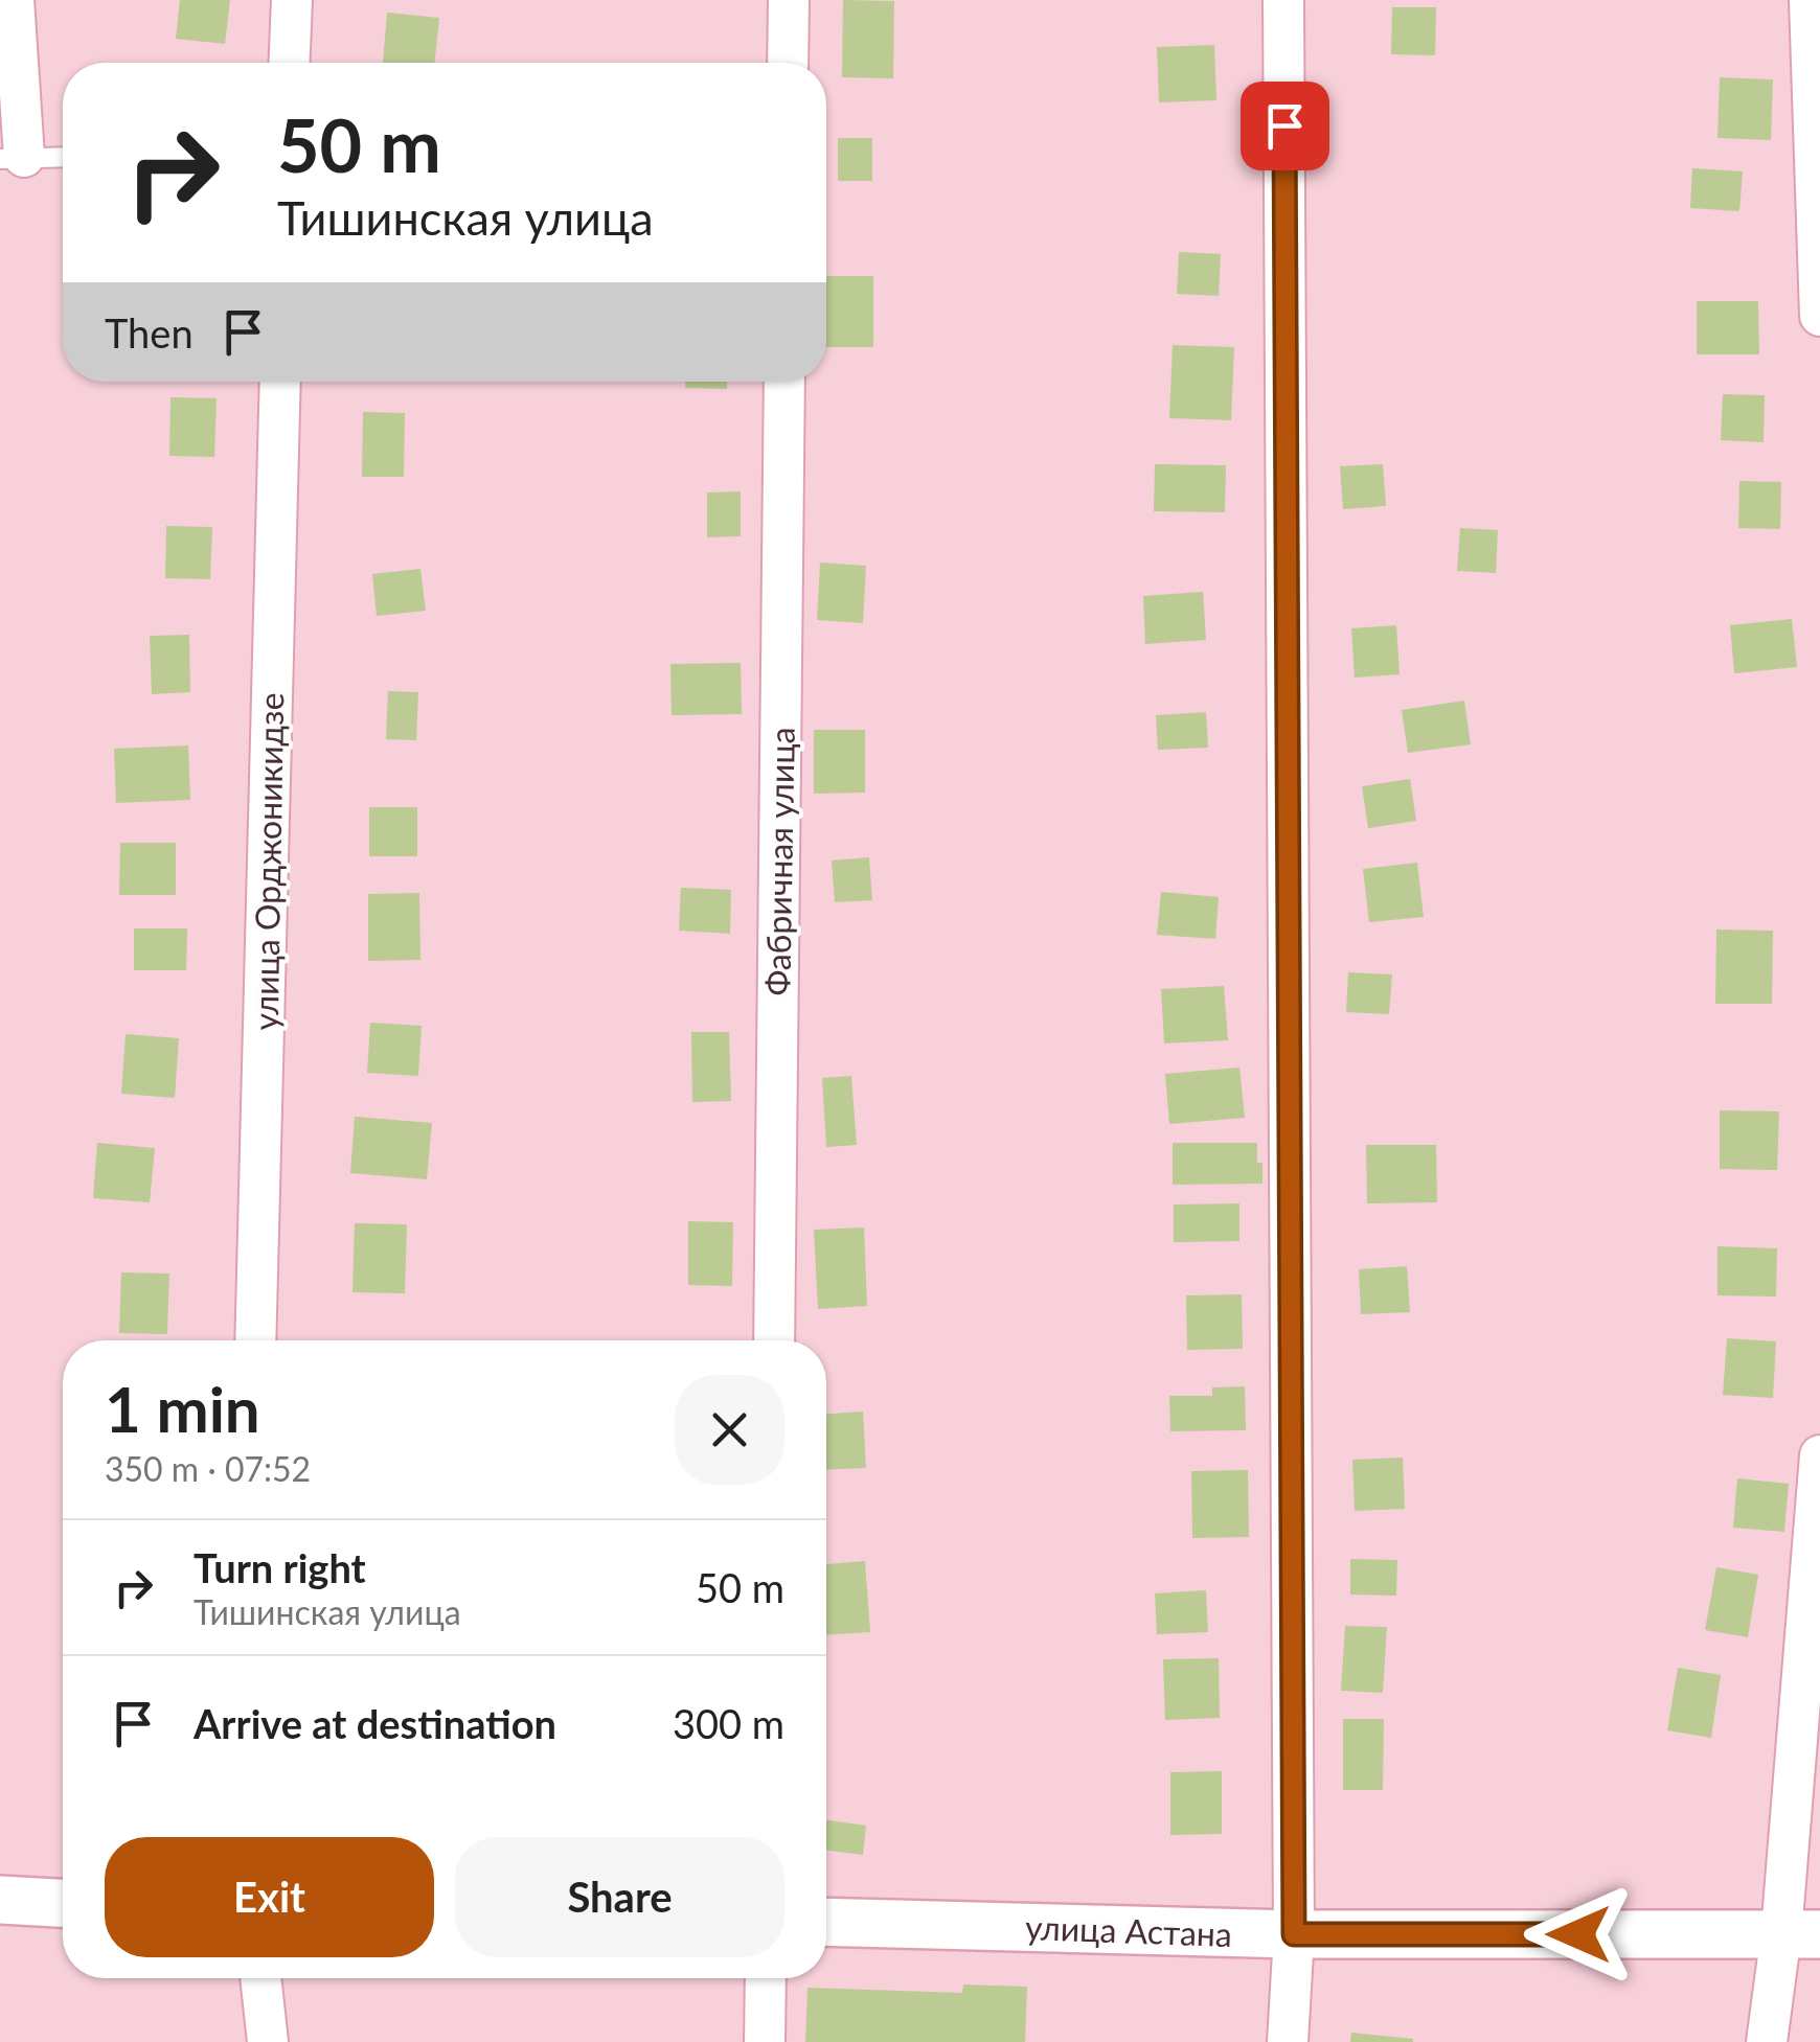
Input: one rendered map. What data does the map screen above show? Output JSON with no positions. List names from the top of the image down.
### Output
{
  "streets": {
    "street": ["улица Орджоникидзе", "Фабричная улица", "улица Астана"]
  },
  "page": {
    "turn": ["50 m", "Тишинская улица"],
    "then": "Then",
    "heading": ["1 min", "350 m · 07:52"],
    "list": [
      {
        "name": "Turn right",
        "note": "Тишинская улица",
        "value": "50 m"
      },
      {
        "name": "Arrive at destination",
        "value": "300 m"
      }
    ],
    "buttons": ["Exit", "Share"]
  }
}
